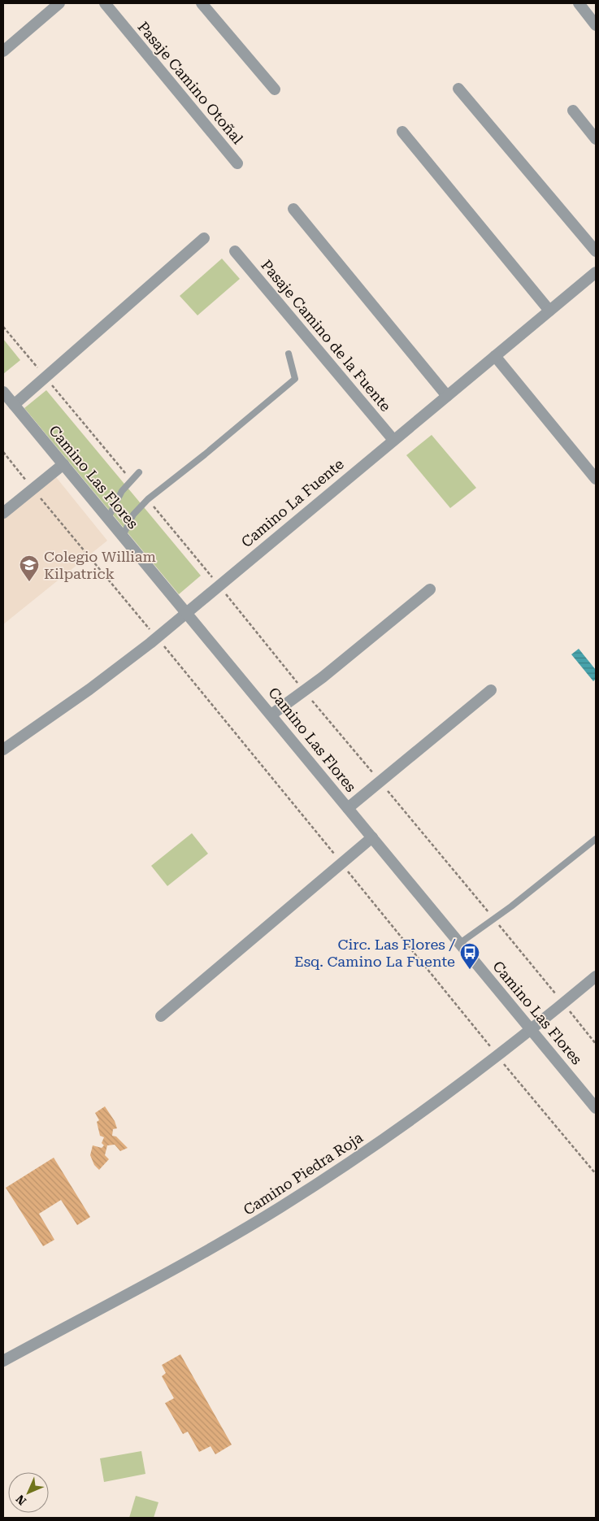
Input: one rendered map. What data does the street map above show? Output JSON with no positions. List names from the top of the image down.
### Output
{
  "streets": {
    "street": [
      "Pasaje Camino Otoñal",
      "Pasaje Camino de la Fuente",
      "Camino Las Flores",
      "Camino La Fuente",
      "Camino Piedra Roja"
    ]
  },
  "crossings": [
    ["Pasaje Camino de la Fuente", "Camino La Fuente"],
    ["Camino Las Flores", "Camino La Fuente"],
    ["Camino Las Flores", "Camino Piedra Roja"]
  ],
  "places": {
    "school or university": ["Colegio William Kilpatrick"],
    "bus stop": ["Circ. Las Flores / Esq. Camino La Fuente"]
  },
  "north": "bottom left"
}
